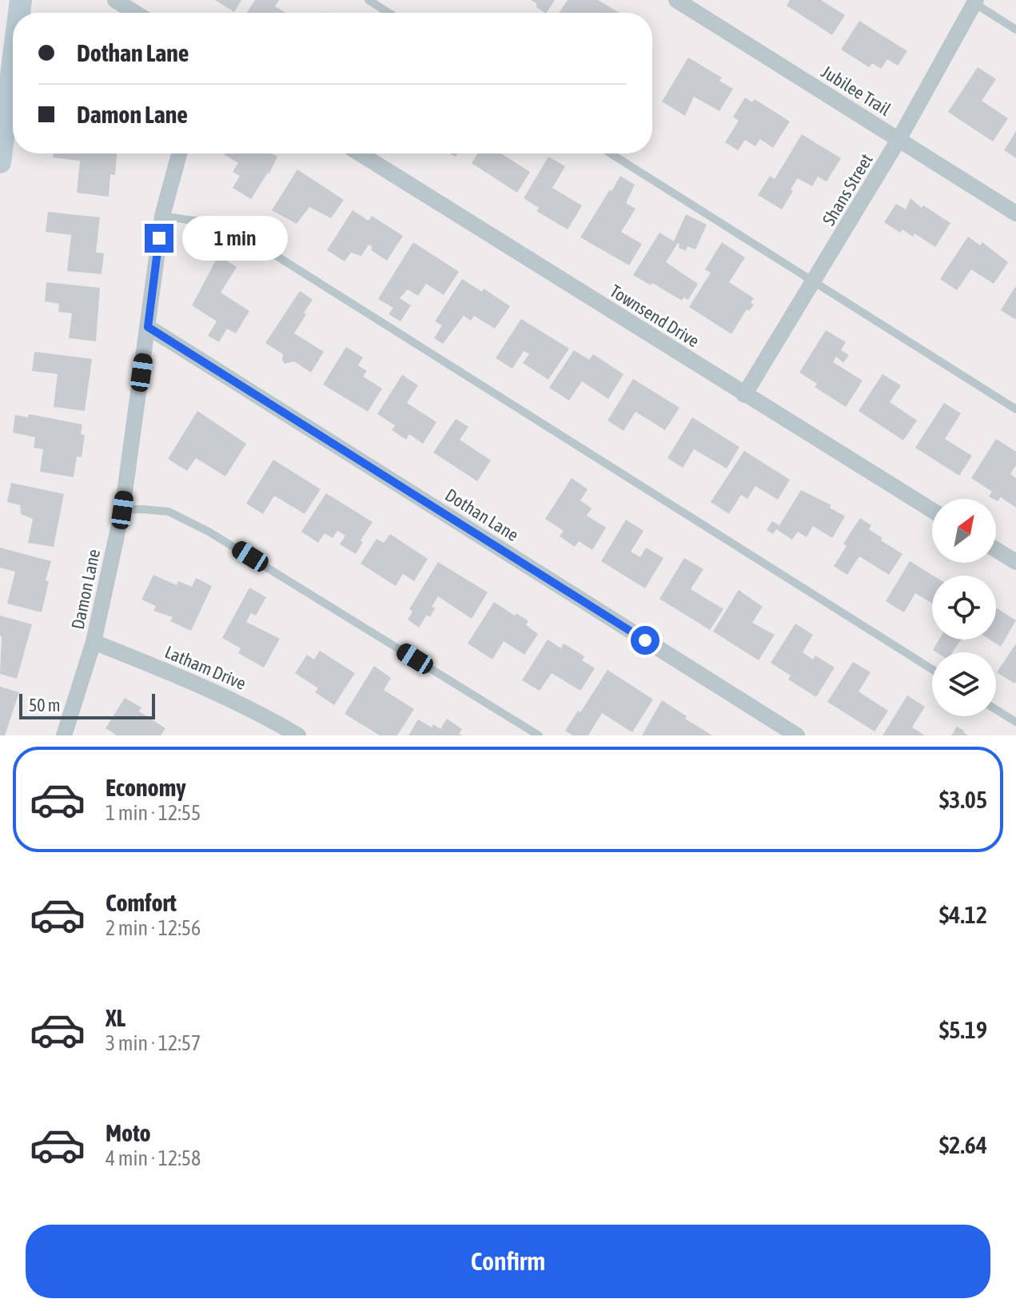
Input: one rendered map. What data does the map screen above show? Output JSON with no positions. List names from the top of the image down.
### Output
{
  "streets": {
    "street": [
      "Jubilee Trail",
      "Shans Street",
      "Townsend Drive",
      "Dothan Lane",
      "Damon Lane",
      "Latham Drive"
    ]
  },
  "crossings": [
    ["Jubilee Trail", "Shans Street"],
    ["Shans Street", "Townsend Drive"],
    ["Dothan Lane", "Damon Lane"],
    ["Damon Lane", "Latham Drive"]
  ],
  "scale_bar": "50 m",
  "north": "top right",
  "page": {
    "banner": ["Dothan Lane", "Damon Lane"],
    "bubble": "1 min",
    "scale": "50 m",
    "list": [
      {
        "name": "Economy",
        "note": "1 min · 12:55",
        "value": "$3.05"
      },
      {
        "name": "Comfort",
        "note": "2 min · 12:56",
        "value": "$4.12"
      },
      {
        "name": "XL",
        "note": "3 min · 12:57",
        "value": "$5.19"
      },
      {
        "name": "Moto",
        "note": "4 min · 12:58",
        "value": "$2.64"
      }
    ],
    "buttons": "Confirm"
  }
}
